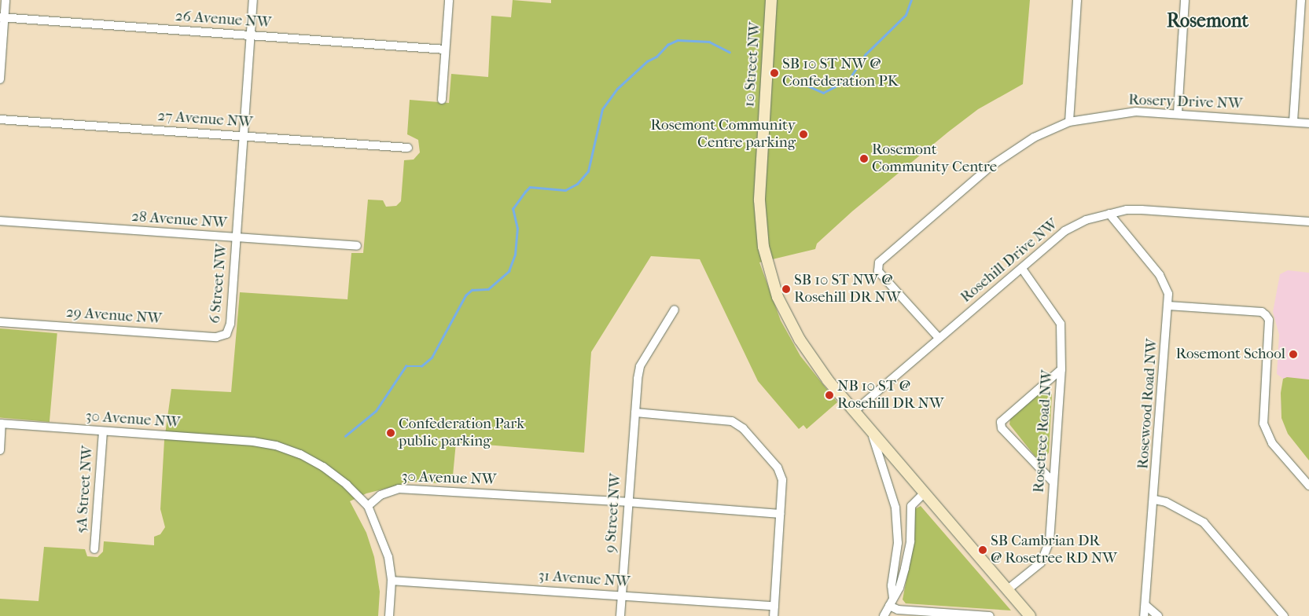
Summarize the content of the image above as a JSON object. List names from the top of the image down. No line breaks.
{"streets":{"street":["26 Avenue NW","10 Street NW","Rosery Drive NW","27 Avenue NW","28 Avenue NW","Rosehill Drive NW","6 Street NW","29 Avenue NW","Rosewood Road NW","30 Avenue NW","Rosetree Road NW","5A Street NW","9 Street NW","31 Avenue NW"]},"crossings":[["26 Avenue NW","6 Street NW"],["10 Street NW","Rosehill Drive NW"],["Rosery Drive NW","Rosehill Drive NW"],["27 Avenue NW","6 Street NW"],["28 Avenue NW","6 Street NW"],["Rosehill Drive NW","Rosewood Road NW"],["Rosehill Drive NW","Rosetree Road NW"],["6 Street NW","29 Avenue NW"],["30 Avenue NW","5A Street NW"],["30 Avenue NW","9 Street NW"],["9 Street NW","31 Avenue NW"]],"districts":["Rosemont"],"places":["SB 10 ST NW @ Confederation PK","Rosemont Community Centre parking","Rosemont Community Centre","SB 10 ST NW @ Rosehill DR NW","Rosemont School","NB 10 ST @ Rosehill DR NW","Confederation Park public parking","SB Cambrian DR @ Rosetree RD NW"]}
